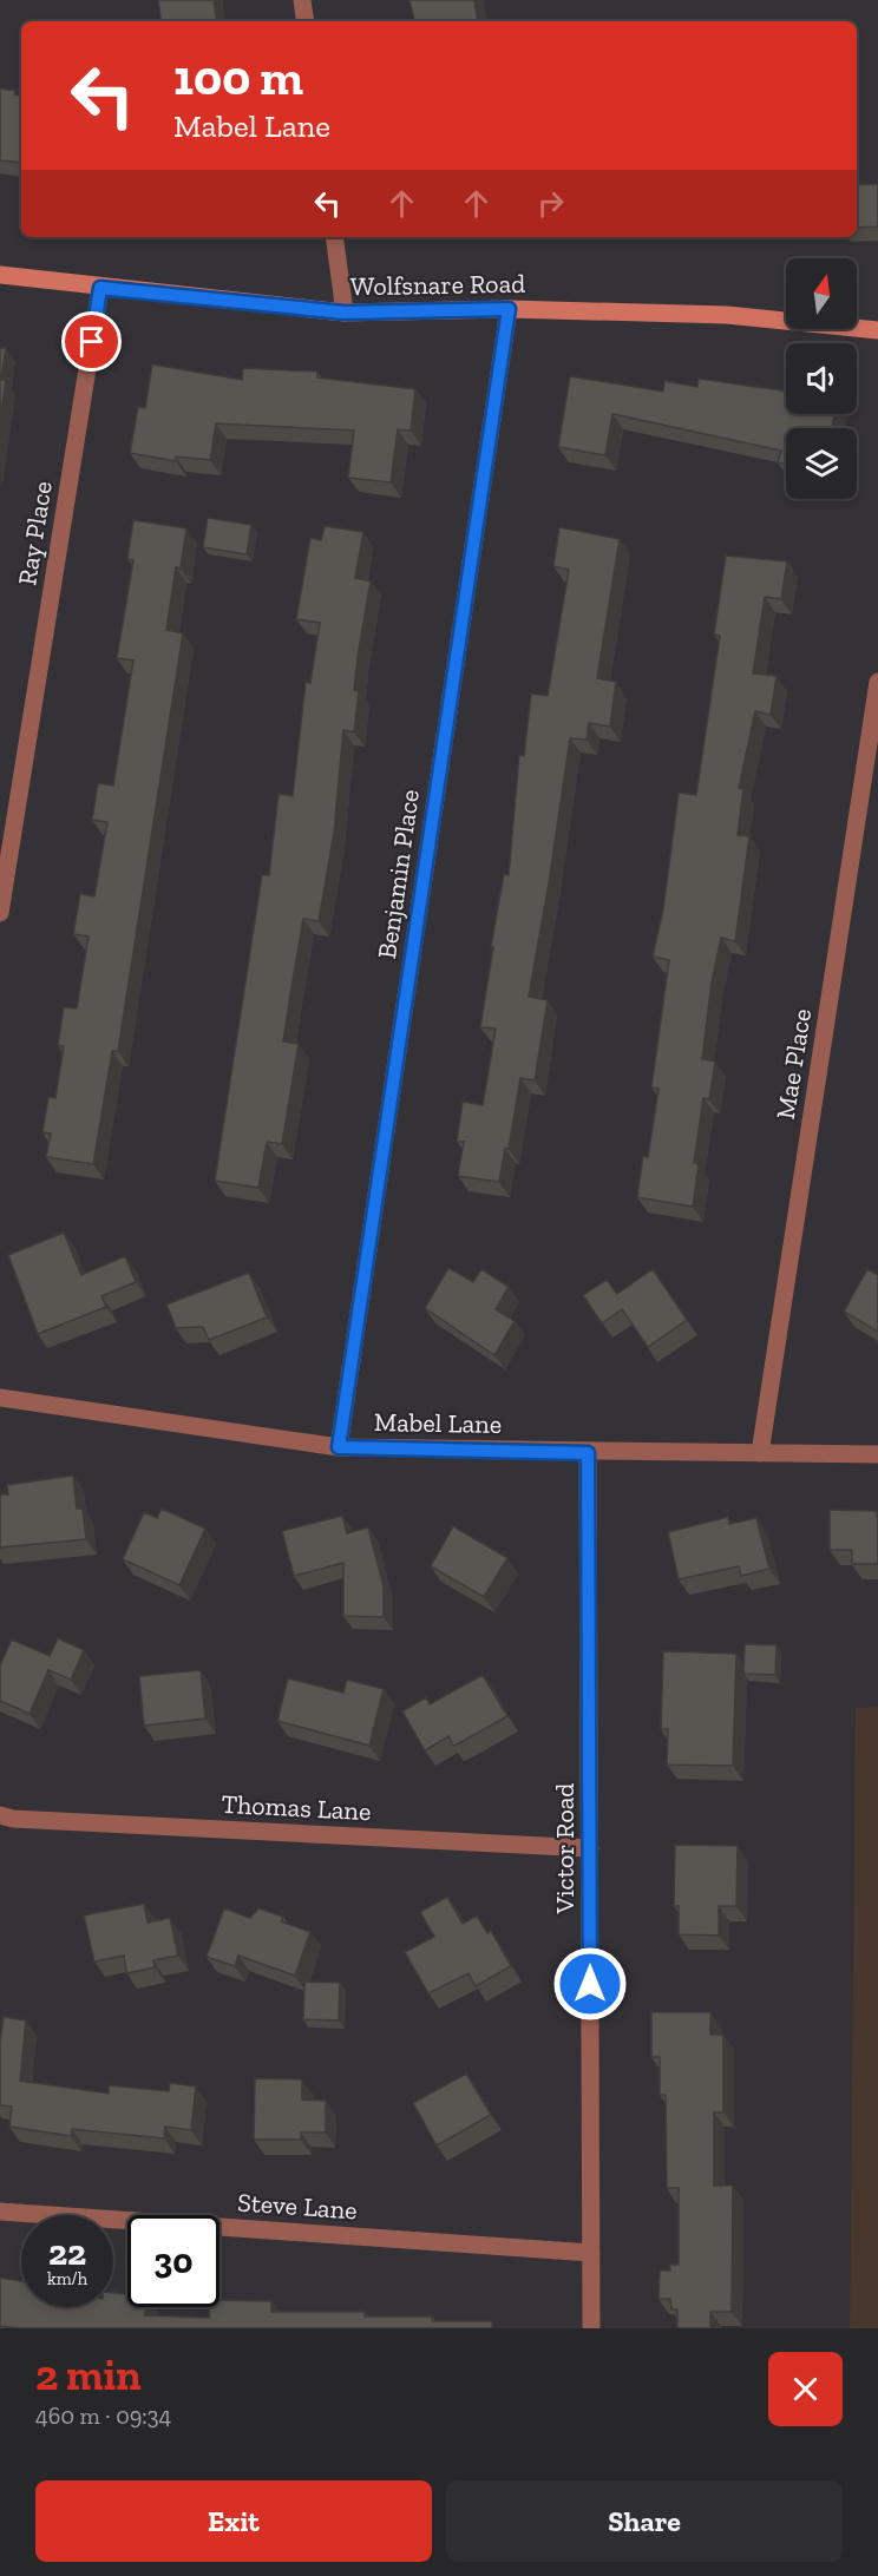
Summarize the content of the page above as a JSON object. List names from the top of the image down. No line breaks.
{"streets":{"street":["Wolfsnare Road","Ray Place","Benjamin Place","Mae Place","Mabel Lane","Thomas Lane","Victor Road","Steve Lane"]},"crossings":[["Wolfsnare Road","Ray Place"],["Wolfsnare Road","Benjamin Place"],["Benjamin Place","Mabel Lane"],["Mae Place","Mabel Lane"],["Mabel Lane","Victor Road"],["Thomas Lane","Victor Road"],["Victor Road","Steve Lane"]],"north":"top","page":{"turn":["100 m","Mabel Lane"],"speed":"22 km/h","limit":"30","heading":["2 min","460 m · 09:34"],"buttons":["Exit","Share"]}}
